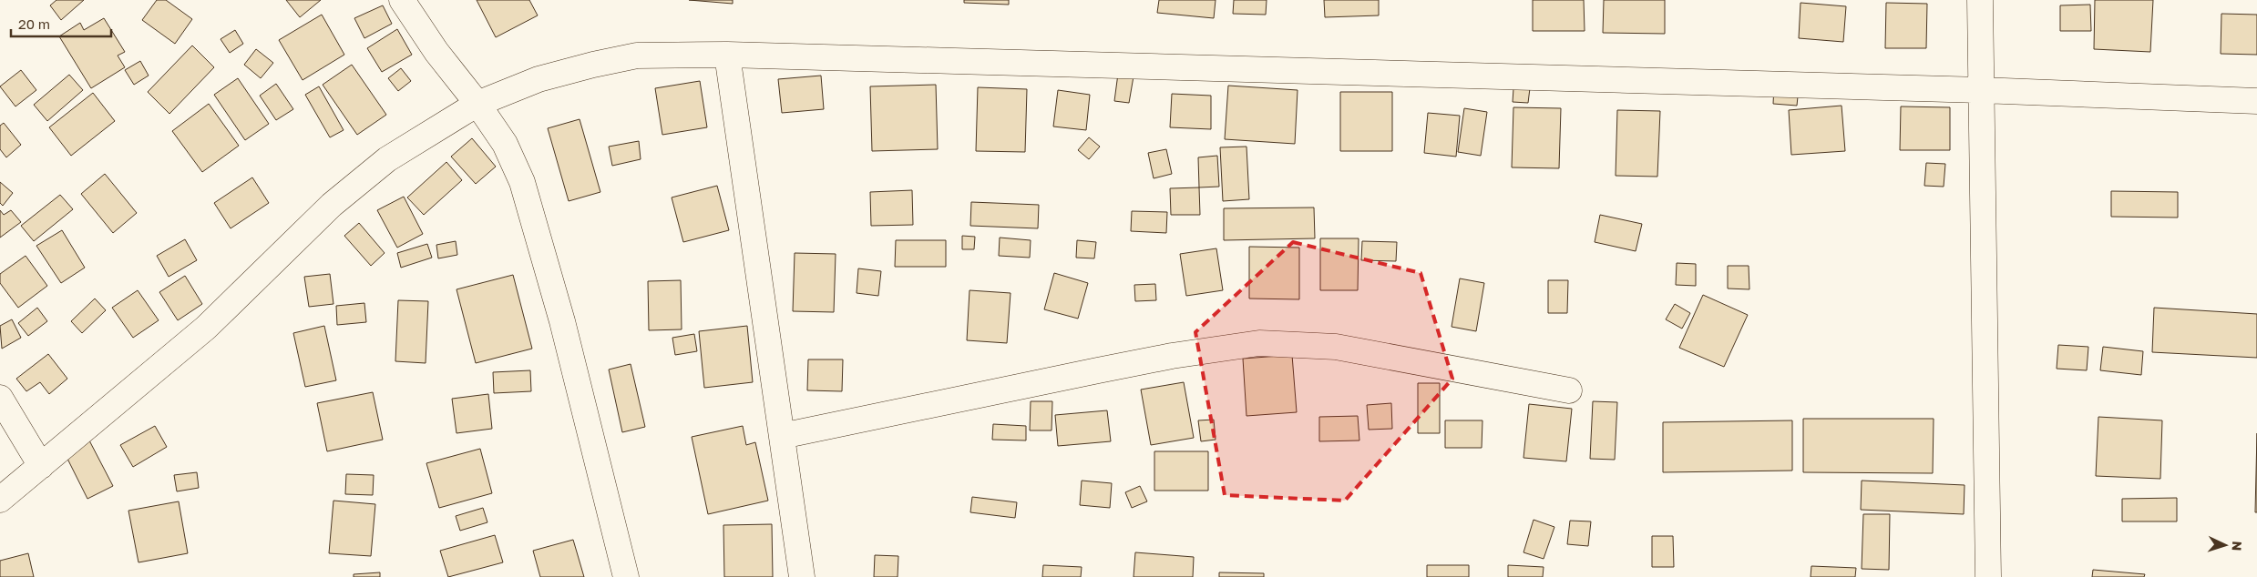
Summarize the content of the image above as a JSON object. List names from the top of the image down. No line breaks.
{"scale_bar":"20 m","north":"right"}
